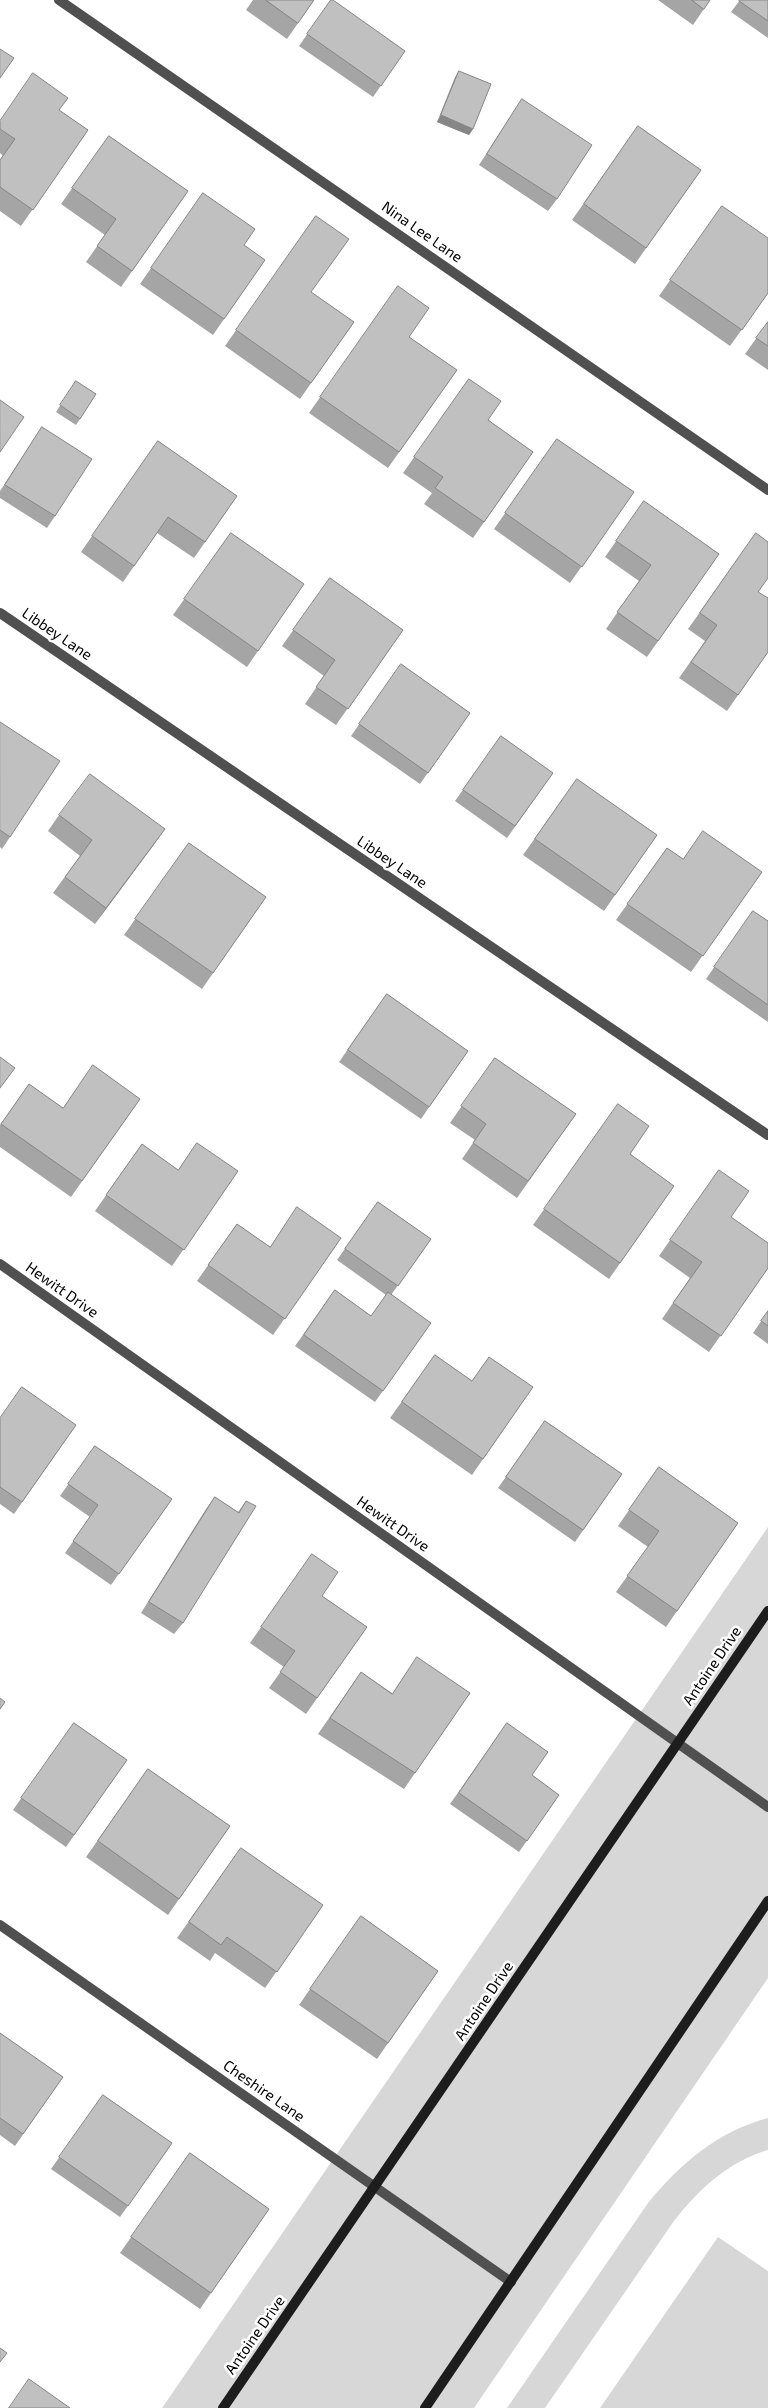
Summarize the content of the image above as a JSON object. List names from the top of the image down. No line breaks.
{"streets":{"main road":["Antoine Drive"],"street":["Nina Lee Lane","Libbey Lane","Hewitt Drive","Cheshire Lane"]},"crossings":[["Hewitt Drive","Antoine Drive"],["Antoine Drive","Cheshire Lane"]]}
